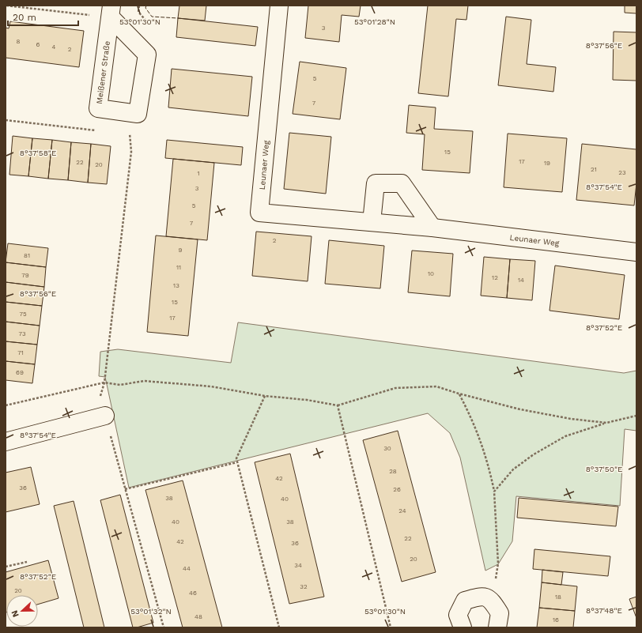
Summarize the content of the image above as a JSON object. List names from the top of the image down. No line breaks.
{"streets":{"street":["Meißener Straße","Leunaer Weg"]},"house_numbers":["3","8","6","4","2","5","7","15","17","22","19","20","21","23","1","3","5","7","2","9","81","11","10","79","12","14","13","15","75","17","73","71","69","30","28","42","36","26","38","40","24","40","38","22","42","36","20","34","44","32","20","46","18","48","16"],"scale_bar":"20 m","north":"left","coordinates":["53°01'30\"N","53°01'28\"N","8°37'56\"E","8°37'58\"E","8°37'54\"E","8°37'52\"E","8°37'50\"E","8°37'48\"E","53°01'32\"N"]}
